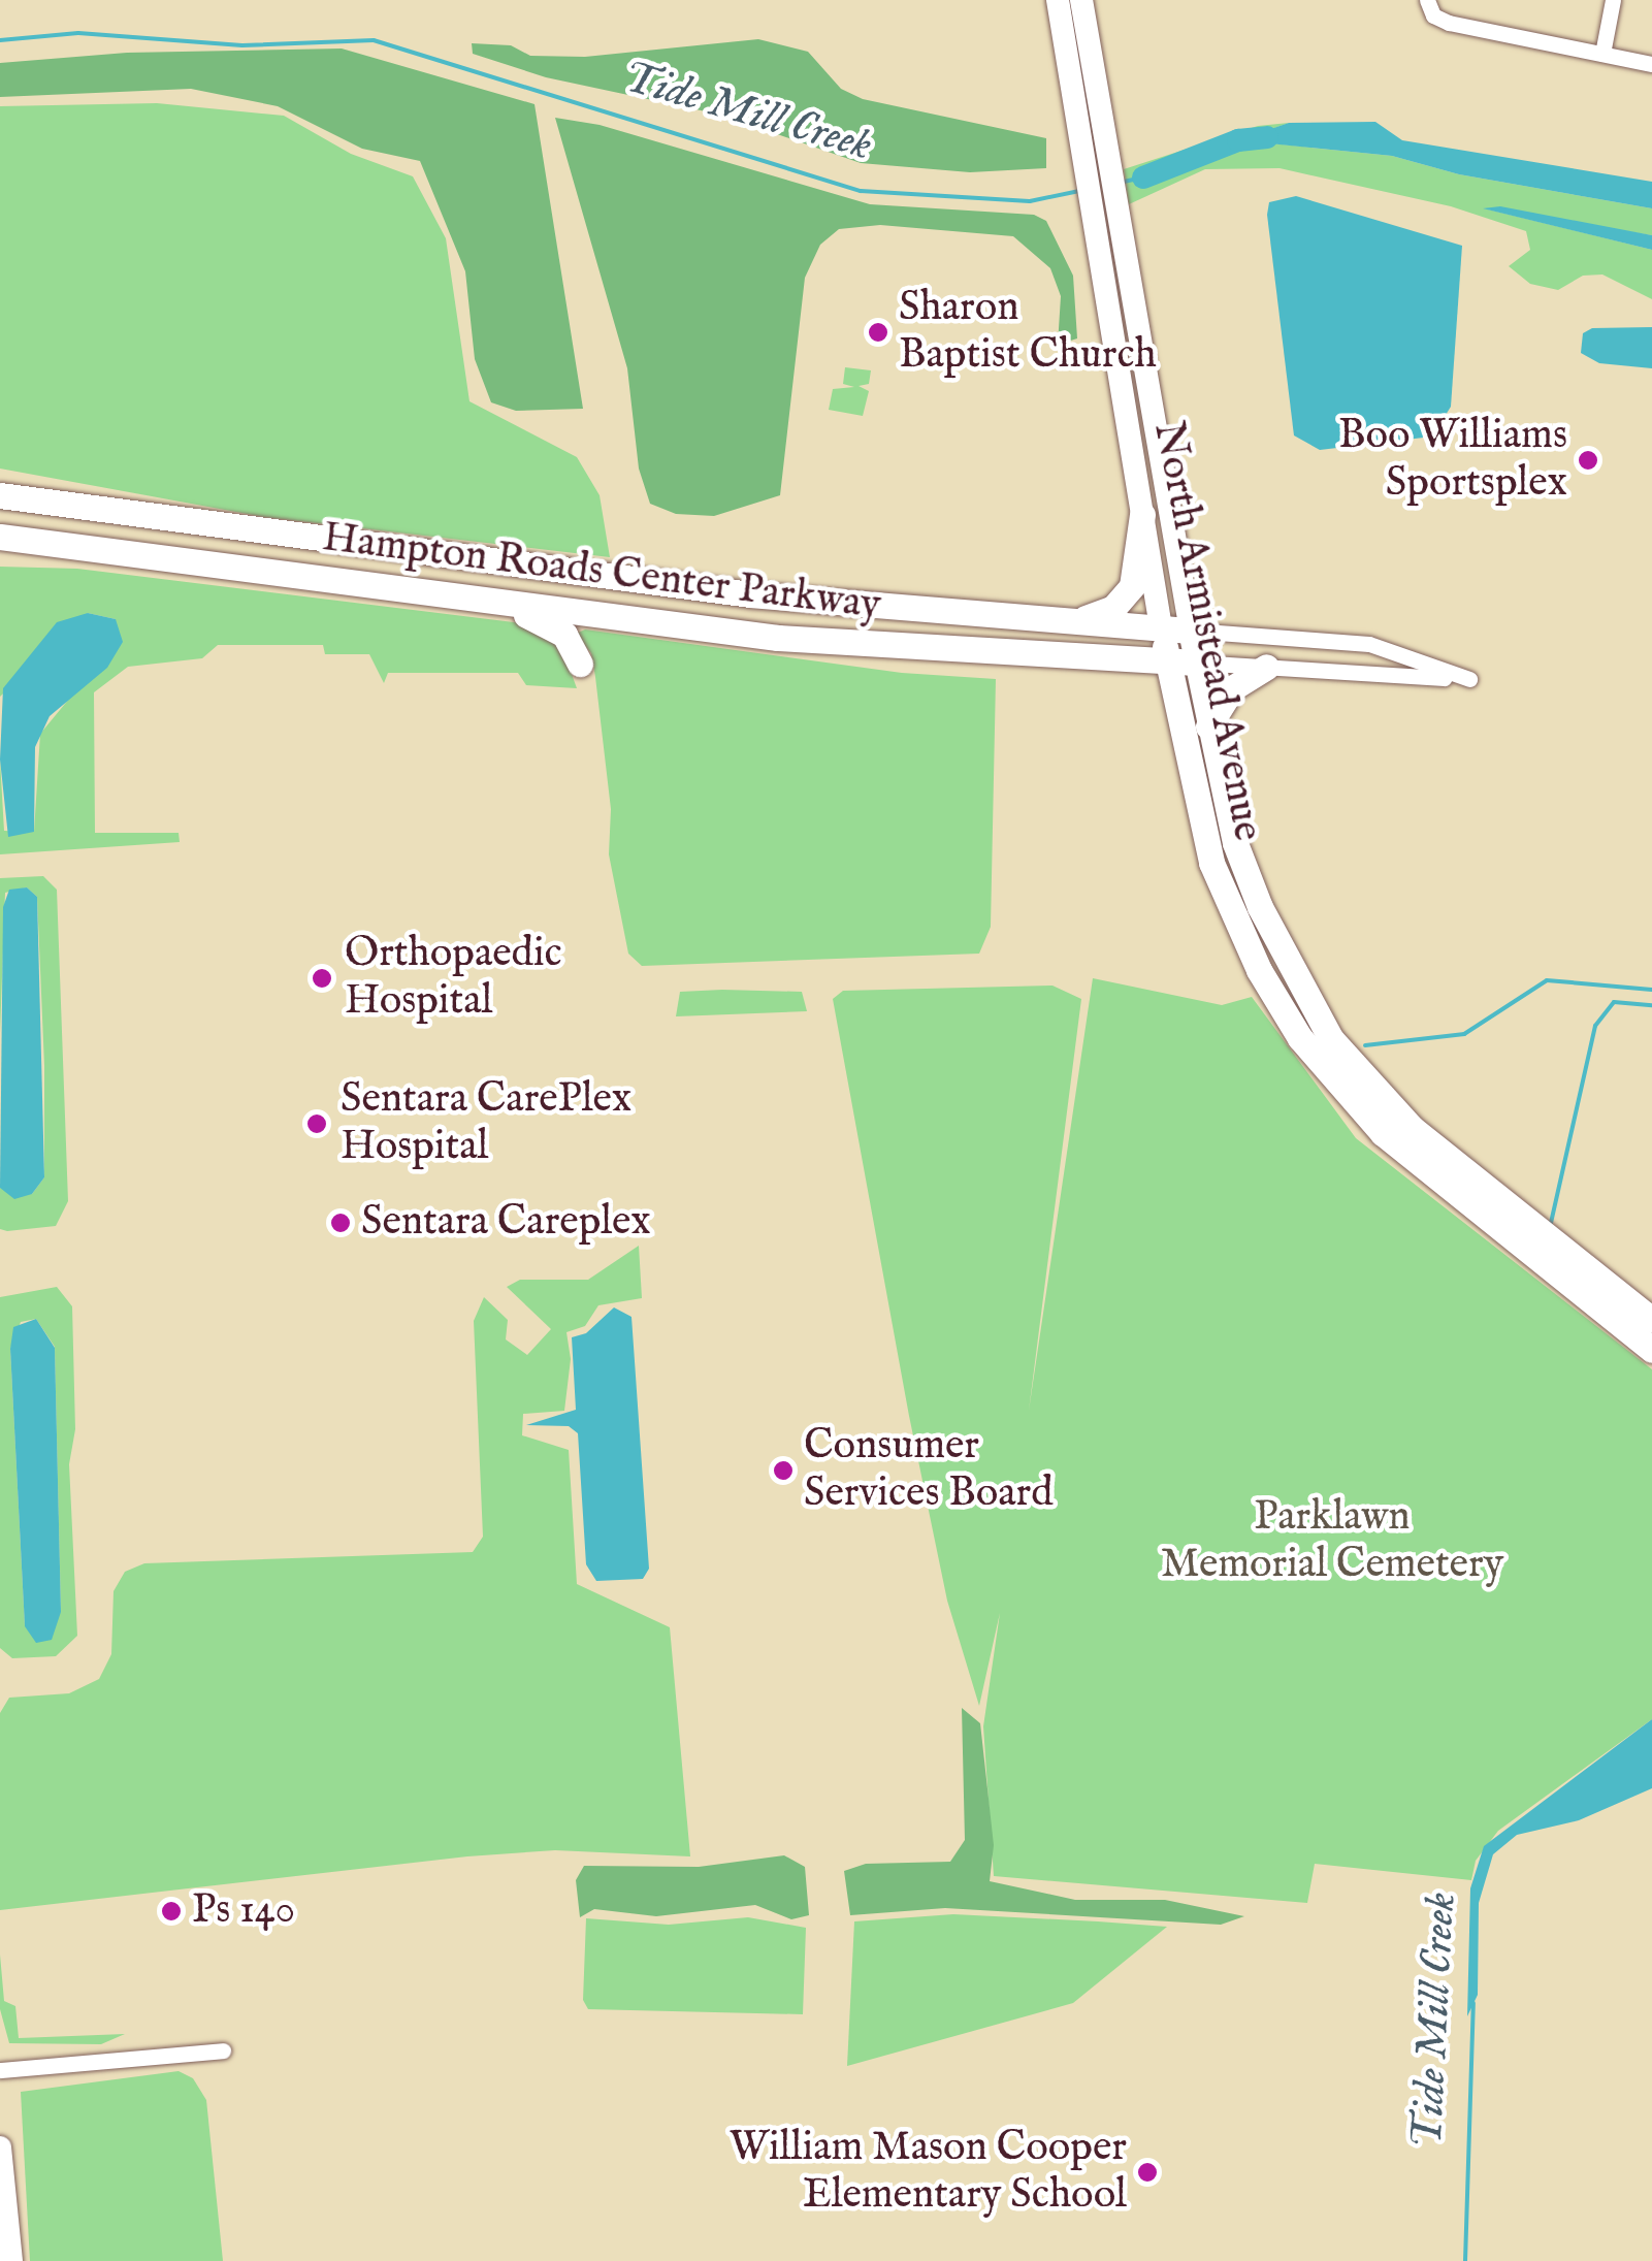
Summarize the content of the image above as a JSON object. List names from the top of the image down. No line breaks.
{"streets":{"main road":["Hampton Roads Center Parkway","North Armistead Avenue"]},"crossings":[["Hampton Roads Center Parkway","North Armistead Avenue"]],"water":["Tide Mill Creek"],"parks":["Parklawn Memorial Cemetery"],"places":["Sharon Baptist Church","Boo Williams Sportsplex","Orthopaedic Hospital","Sentara CarePlex Hospital","Sentara Careplex","Consumer Services Board","Ps 140","William Mason Cooper Elementary School"]}
